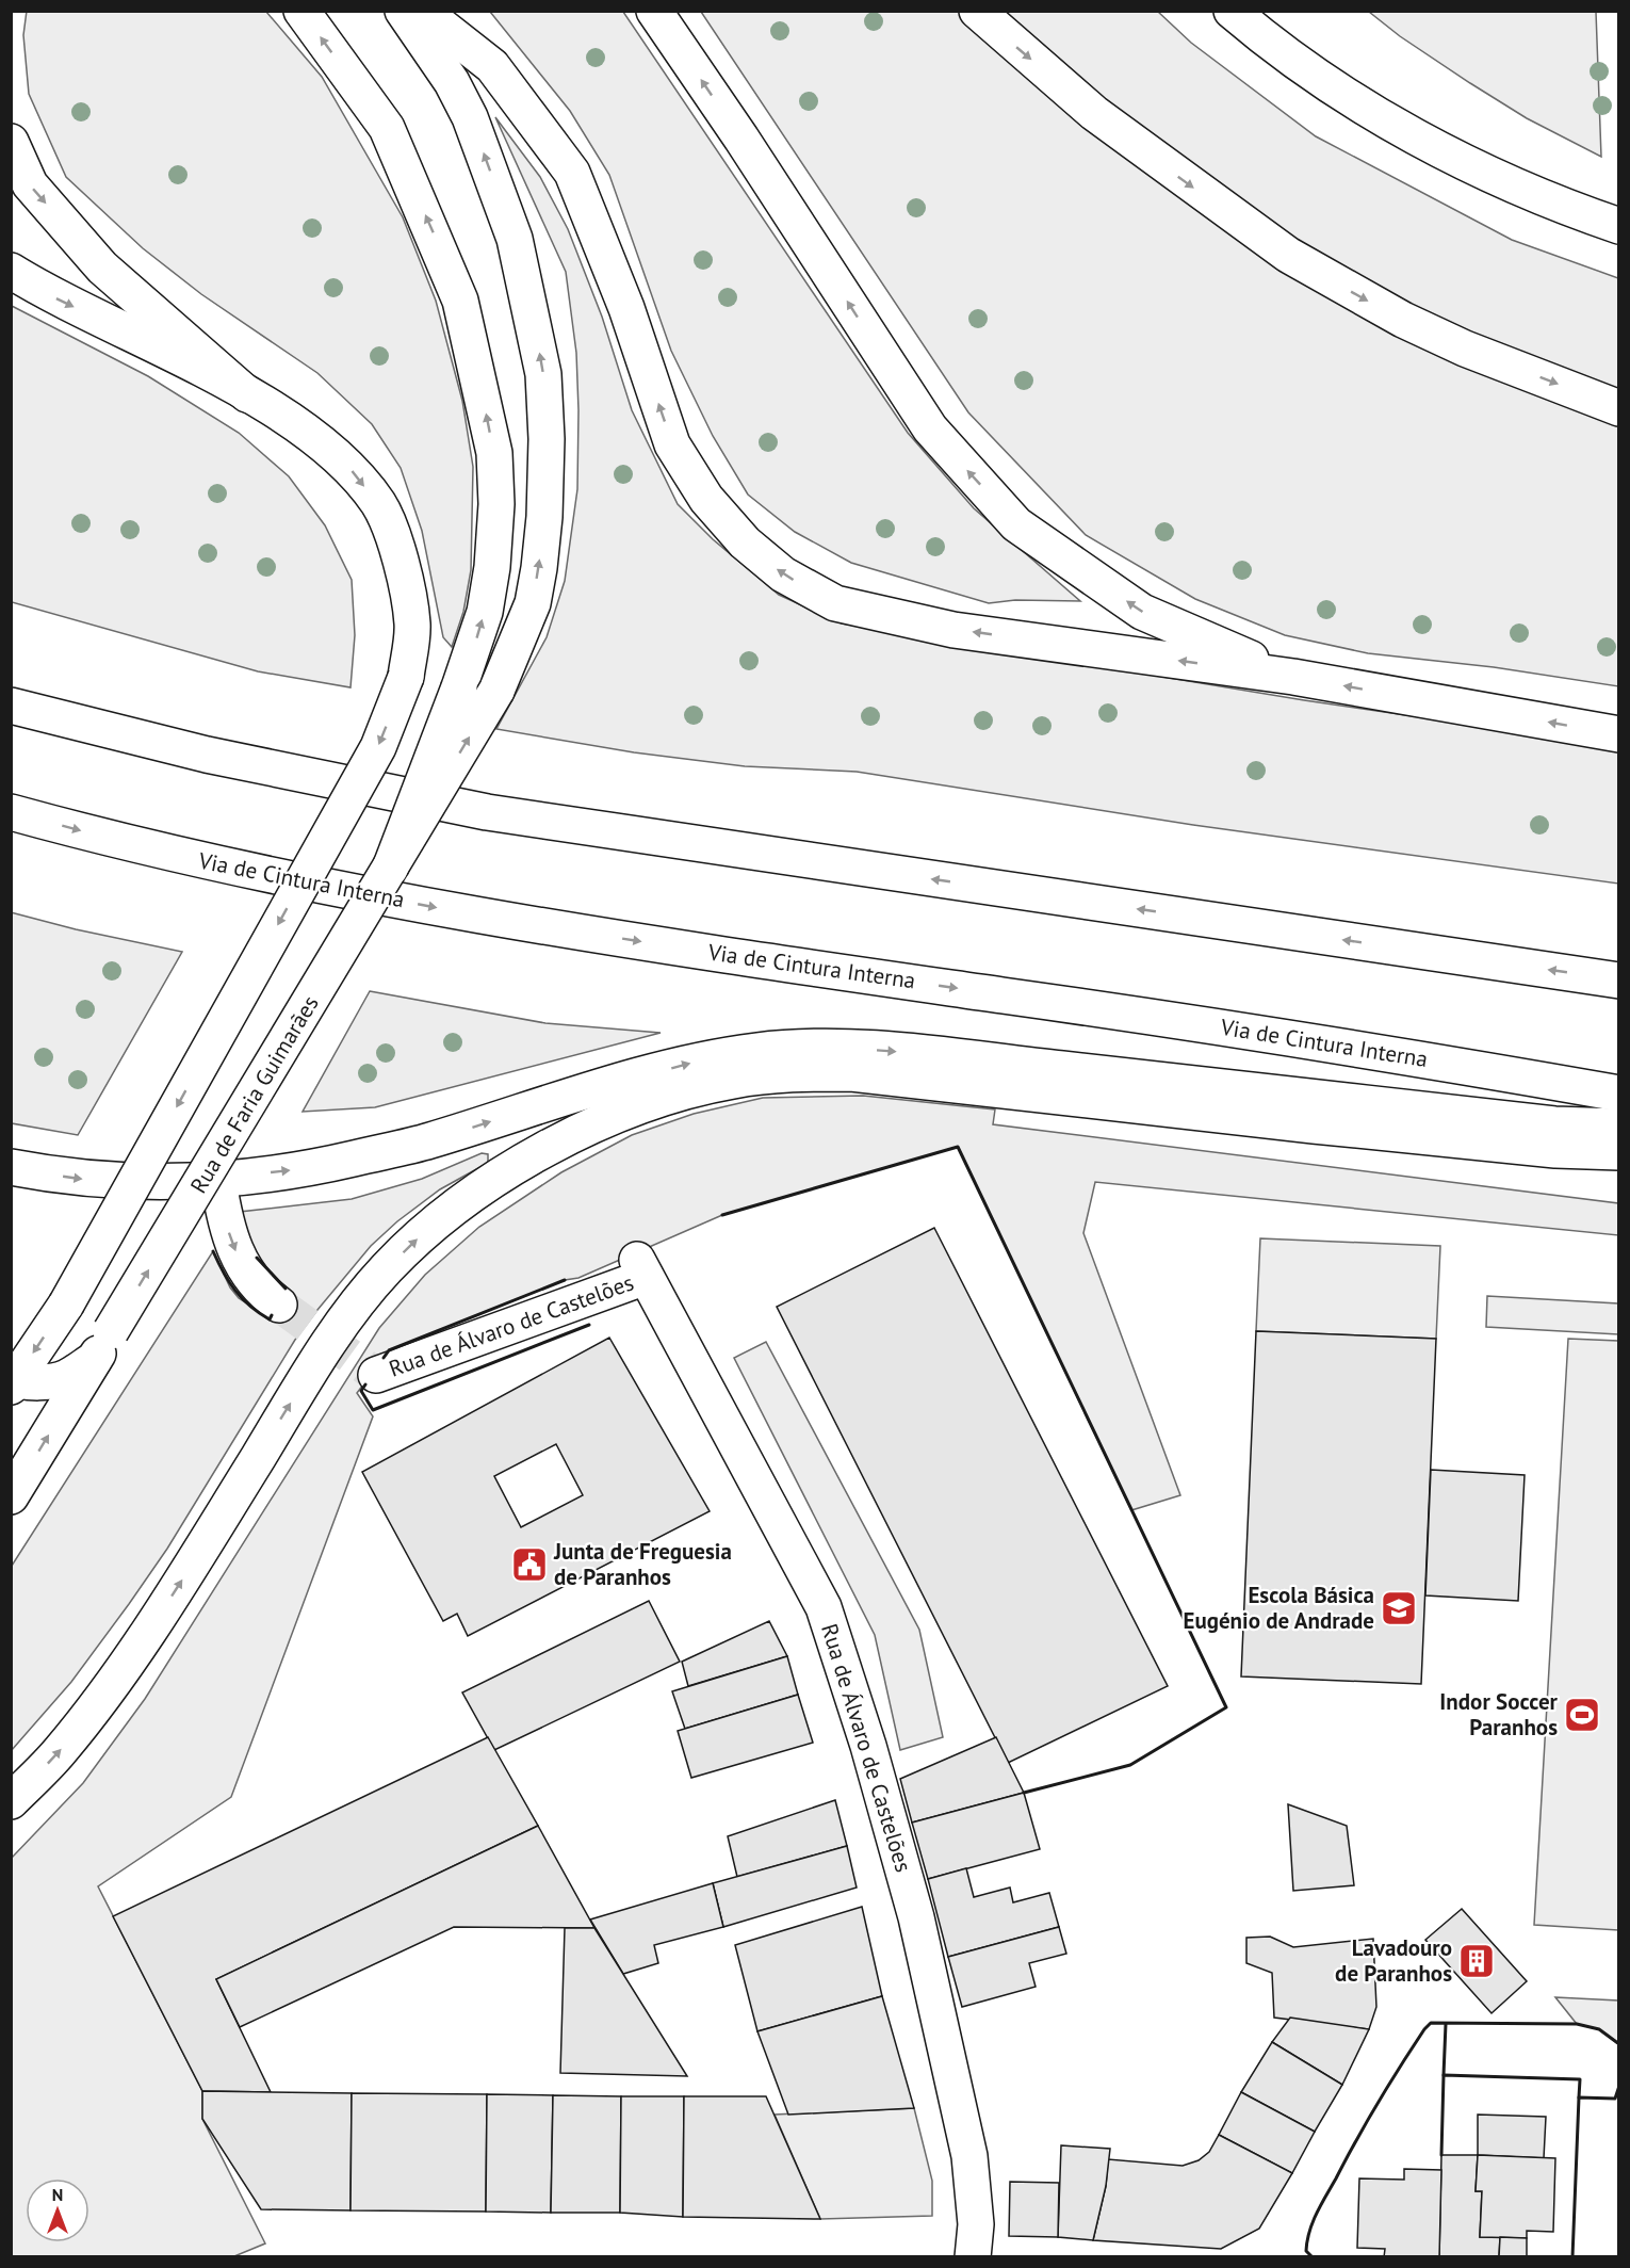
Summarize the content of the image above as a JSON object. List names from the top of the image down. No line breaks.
{"streets":{"main road":["Via de Cintura Interna","Rua de Faria Guimarães","Rua de Álvaro de Castelões"]},"one_way":["Rua de Faria Guimarães"],"places":{"public building":["Junta de Freguesia de Paranhos"],"school or university":["Escola Básica Eugénio de Andrade"],"sports":["Indor Soccer Paranhos"],"building":["Lavadouro de Paranhos"]},"north":"top"}
